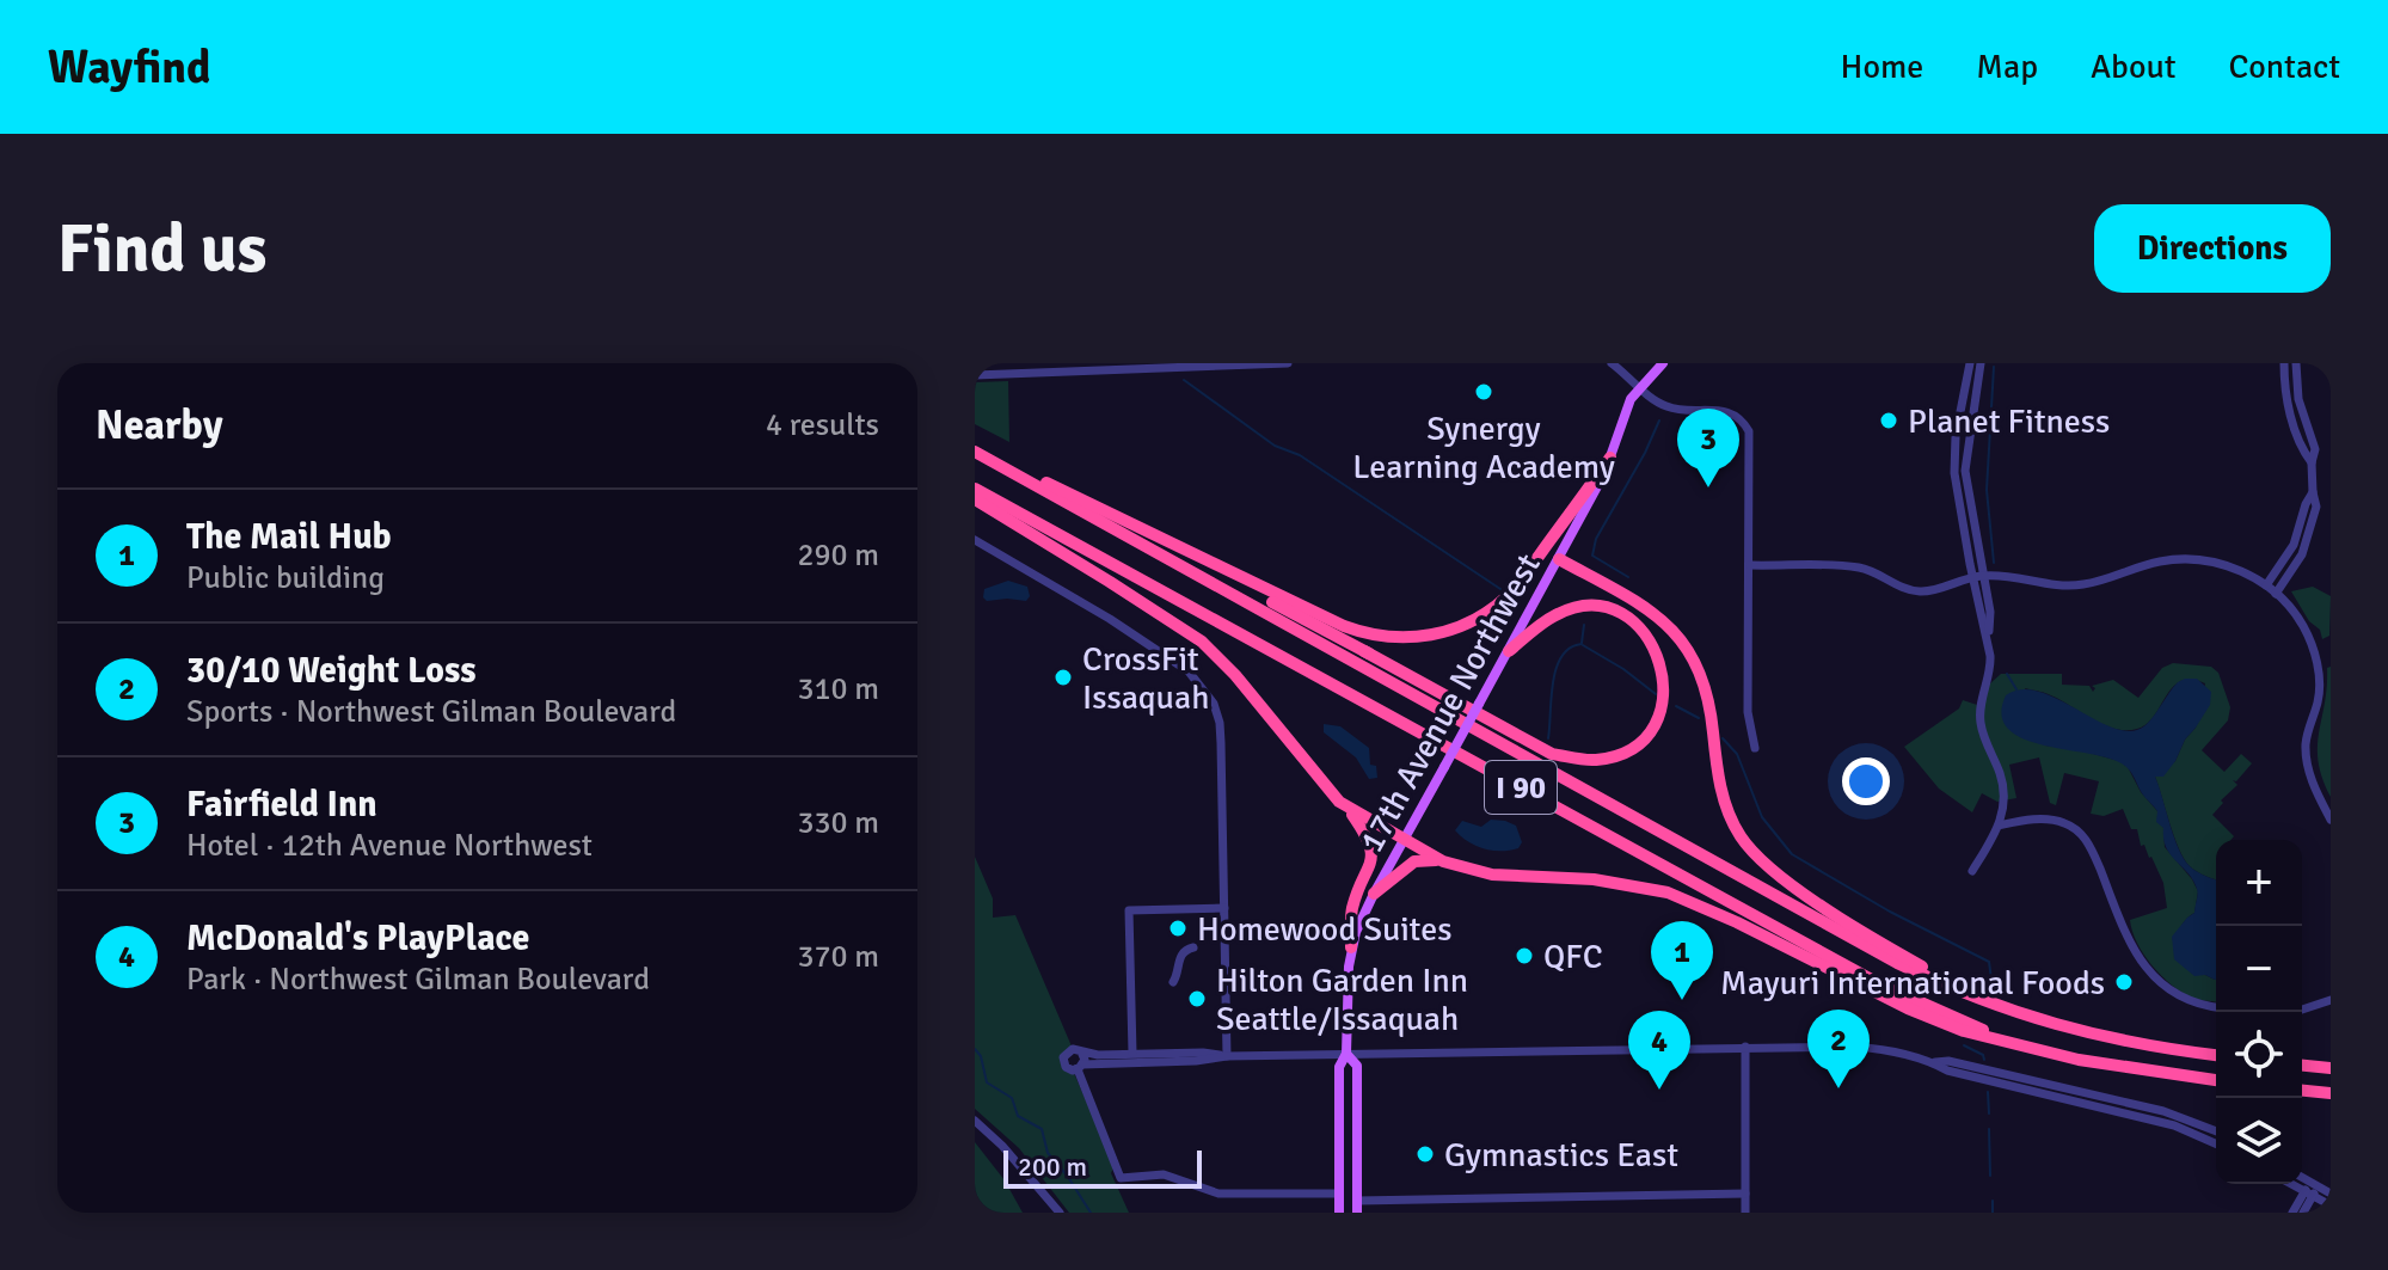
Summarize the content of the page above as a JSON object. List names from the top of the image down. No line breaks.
{"streets":{"highway":["I 90"],"main road":["17th Avenue Northwest"]},"places":["Synergy Learning Academy","Planet Fitness","CrossFit Issaquah","Homewood Suites","QFC","Mayuri International Foods","Hilton Garden Inn Seattle/Issaquah","Gymnastics East"],"scale_bar":"200 m","page":{"header":"Wayfind","nav":["Home","Map","About","Contact"],"buttons":"Directions","title":"Find us","heading":["Nearby","4 results"],"pins":["3","1","2","4"],"list":[{"mark":"1","name":"The Mail Hub","note":"Public building","value":"290 m"},{"mark":"2","name":"30/10 Weight Loss","note":"Sports · Northwest Gilman Boulevard","value":"310 m"},{"mark":"3","name":"Fairfield Inn","note":"Hotel · 12th Avenue Northwest","value":"330 m"},{"mark":"4","name":"McDonald's PlayPlace","note":"Park · Northwest Gilman Boulevard","value":"370 m"}],"map_buttons":["+","−"],"scale":"200 m"}}
